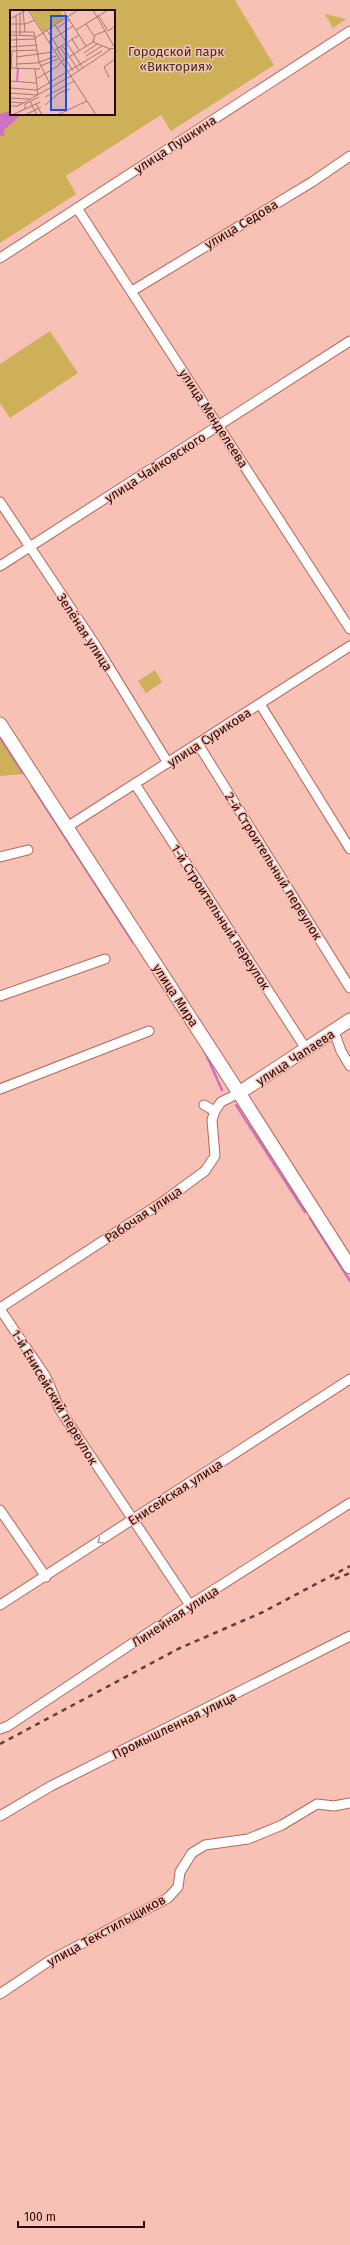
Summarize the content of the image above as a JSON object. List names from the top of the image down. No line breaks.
{"streets":{"main road":["улица Мира","улица Чапаева"],"street":["улица Пушкина","улица Седова","улица Менделеева","улица Чайковского","Зелёная улица","улица Сурикова","2-й Строительный переулок","1-й Строительный переулок","Рабочая улица","1-й Енисейский переулок","Енисейская улица","Линейная улица","Промышленная улица","улица Текстильщиков"]},"crossings":[["улица Пушкина","улица Менделеева"],["улица Седова","улица Менделеева"],["улица Менделеева","улица Чайковского"],["улица Чайковского","Зелёная улица"],["Зелёная улица","улица Сурикова"],["улица Сурикова","2-й Строительный переулок"],["улица Сурикова","1-й Строительный переулок"],["улица Сурикова","улица Мира"],["1-й Строительный переулок","улица Чапаева"],["улица Мира","улица Чапаева"],["Рабочая улица","1-й Енисейский переулок"],["1-й Енисейский переулок","Енисейская улица"],["1-й Енисейский переулок","Линейная улица"]],"parks":["Городской парк «Виктория»"],"scale_bar":"100 m"}
